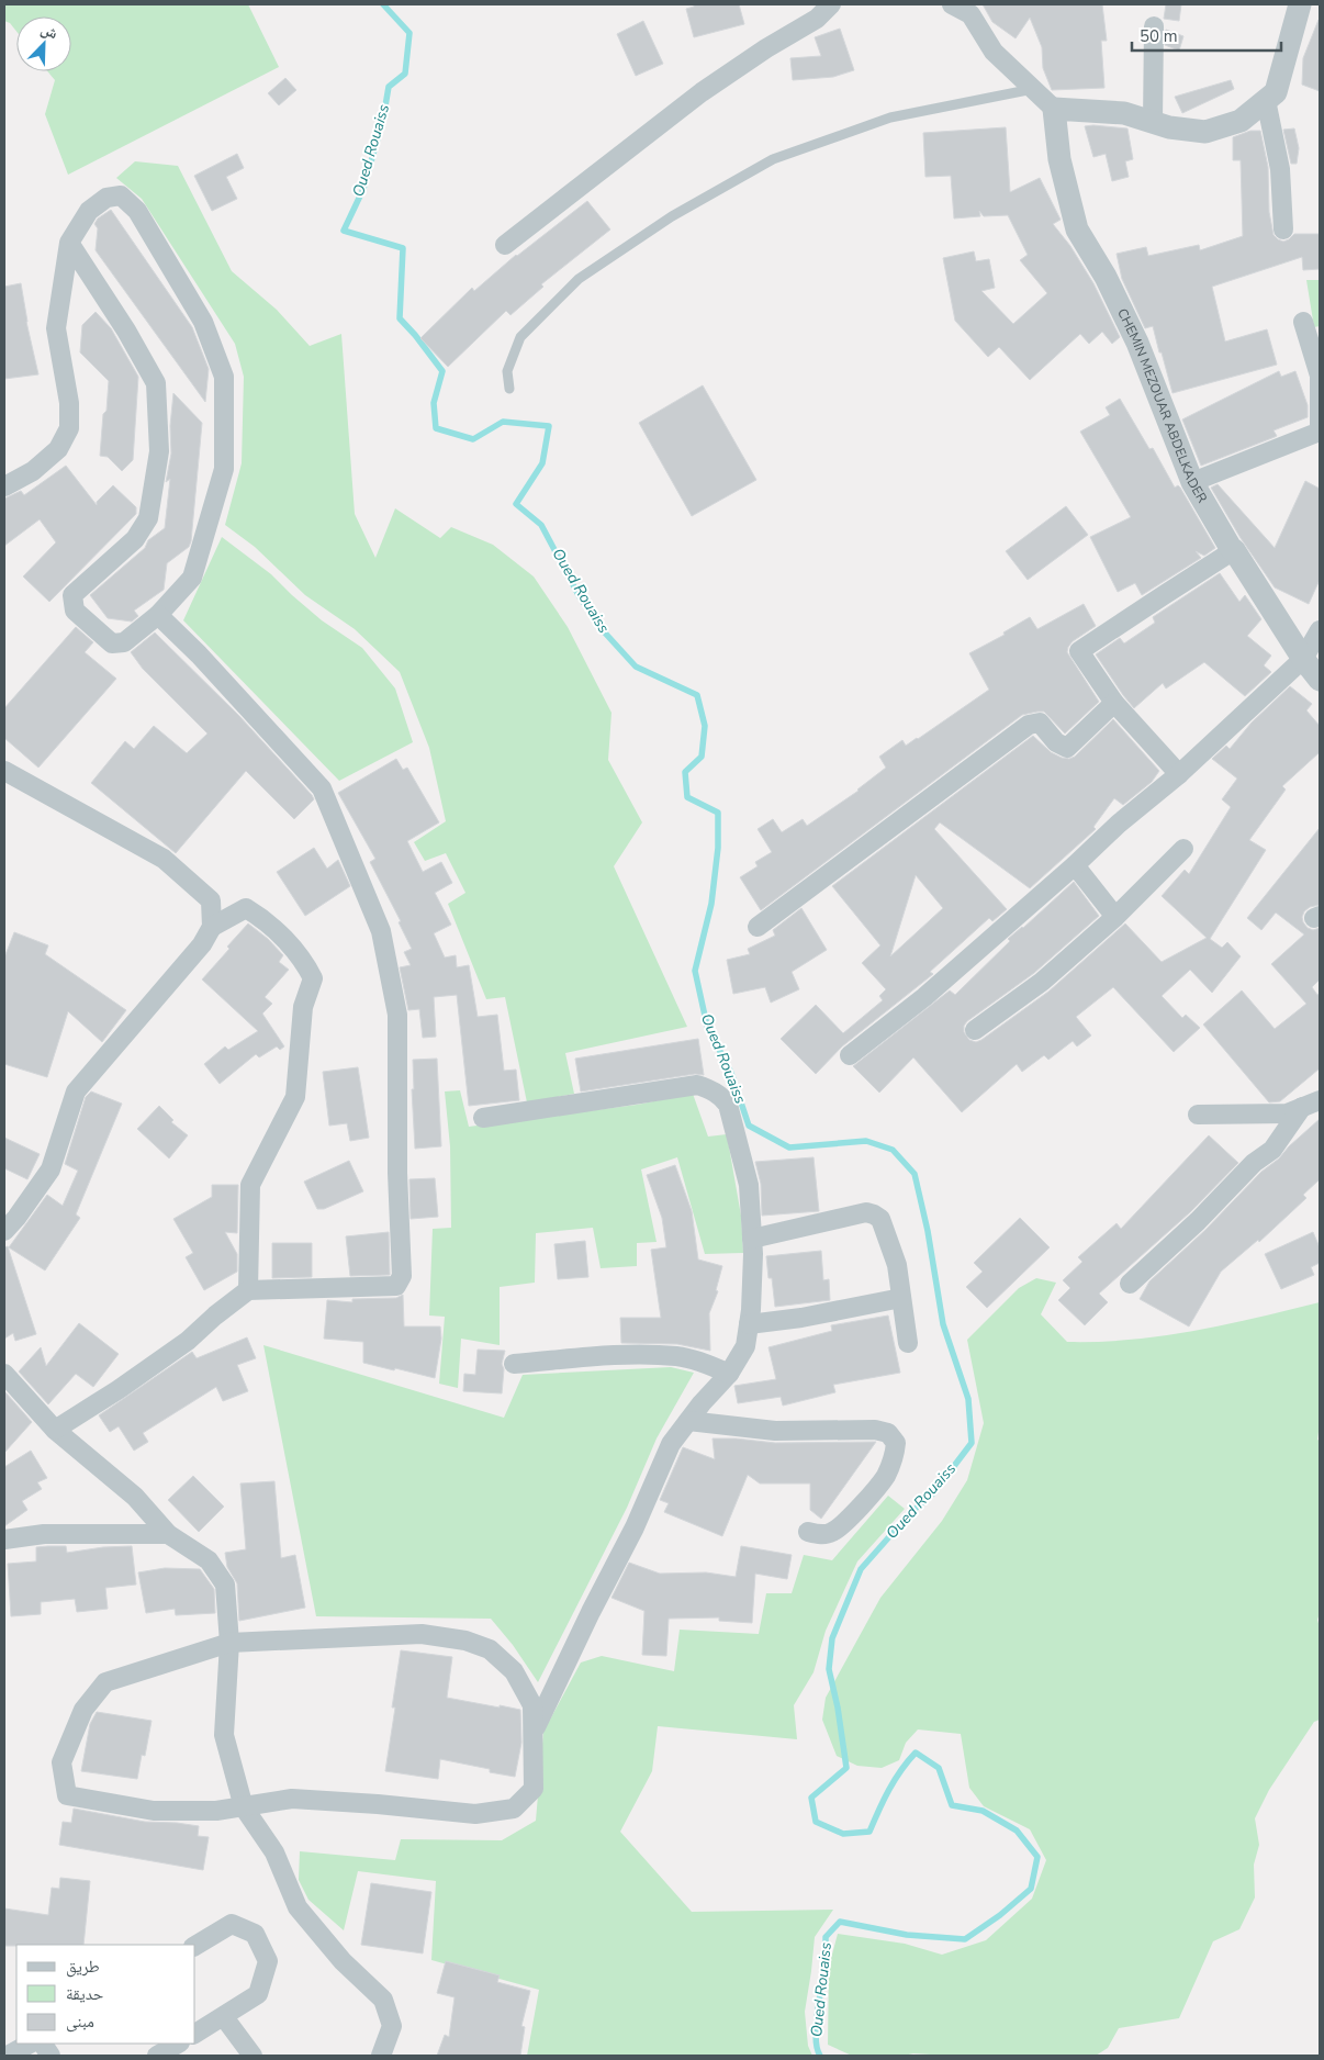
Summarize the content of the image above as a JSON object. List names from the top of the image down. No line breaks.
{"streets":{"street":["CHEMIN MEZOUAR ABDELKADER"]},"water":["Oued Rouaiss"],"legend":["طريق","حديقة","مبنى"],"scale_bar":"50 m","north":"top right"}
